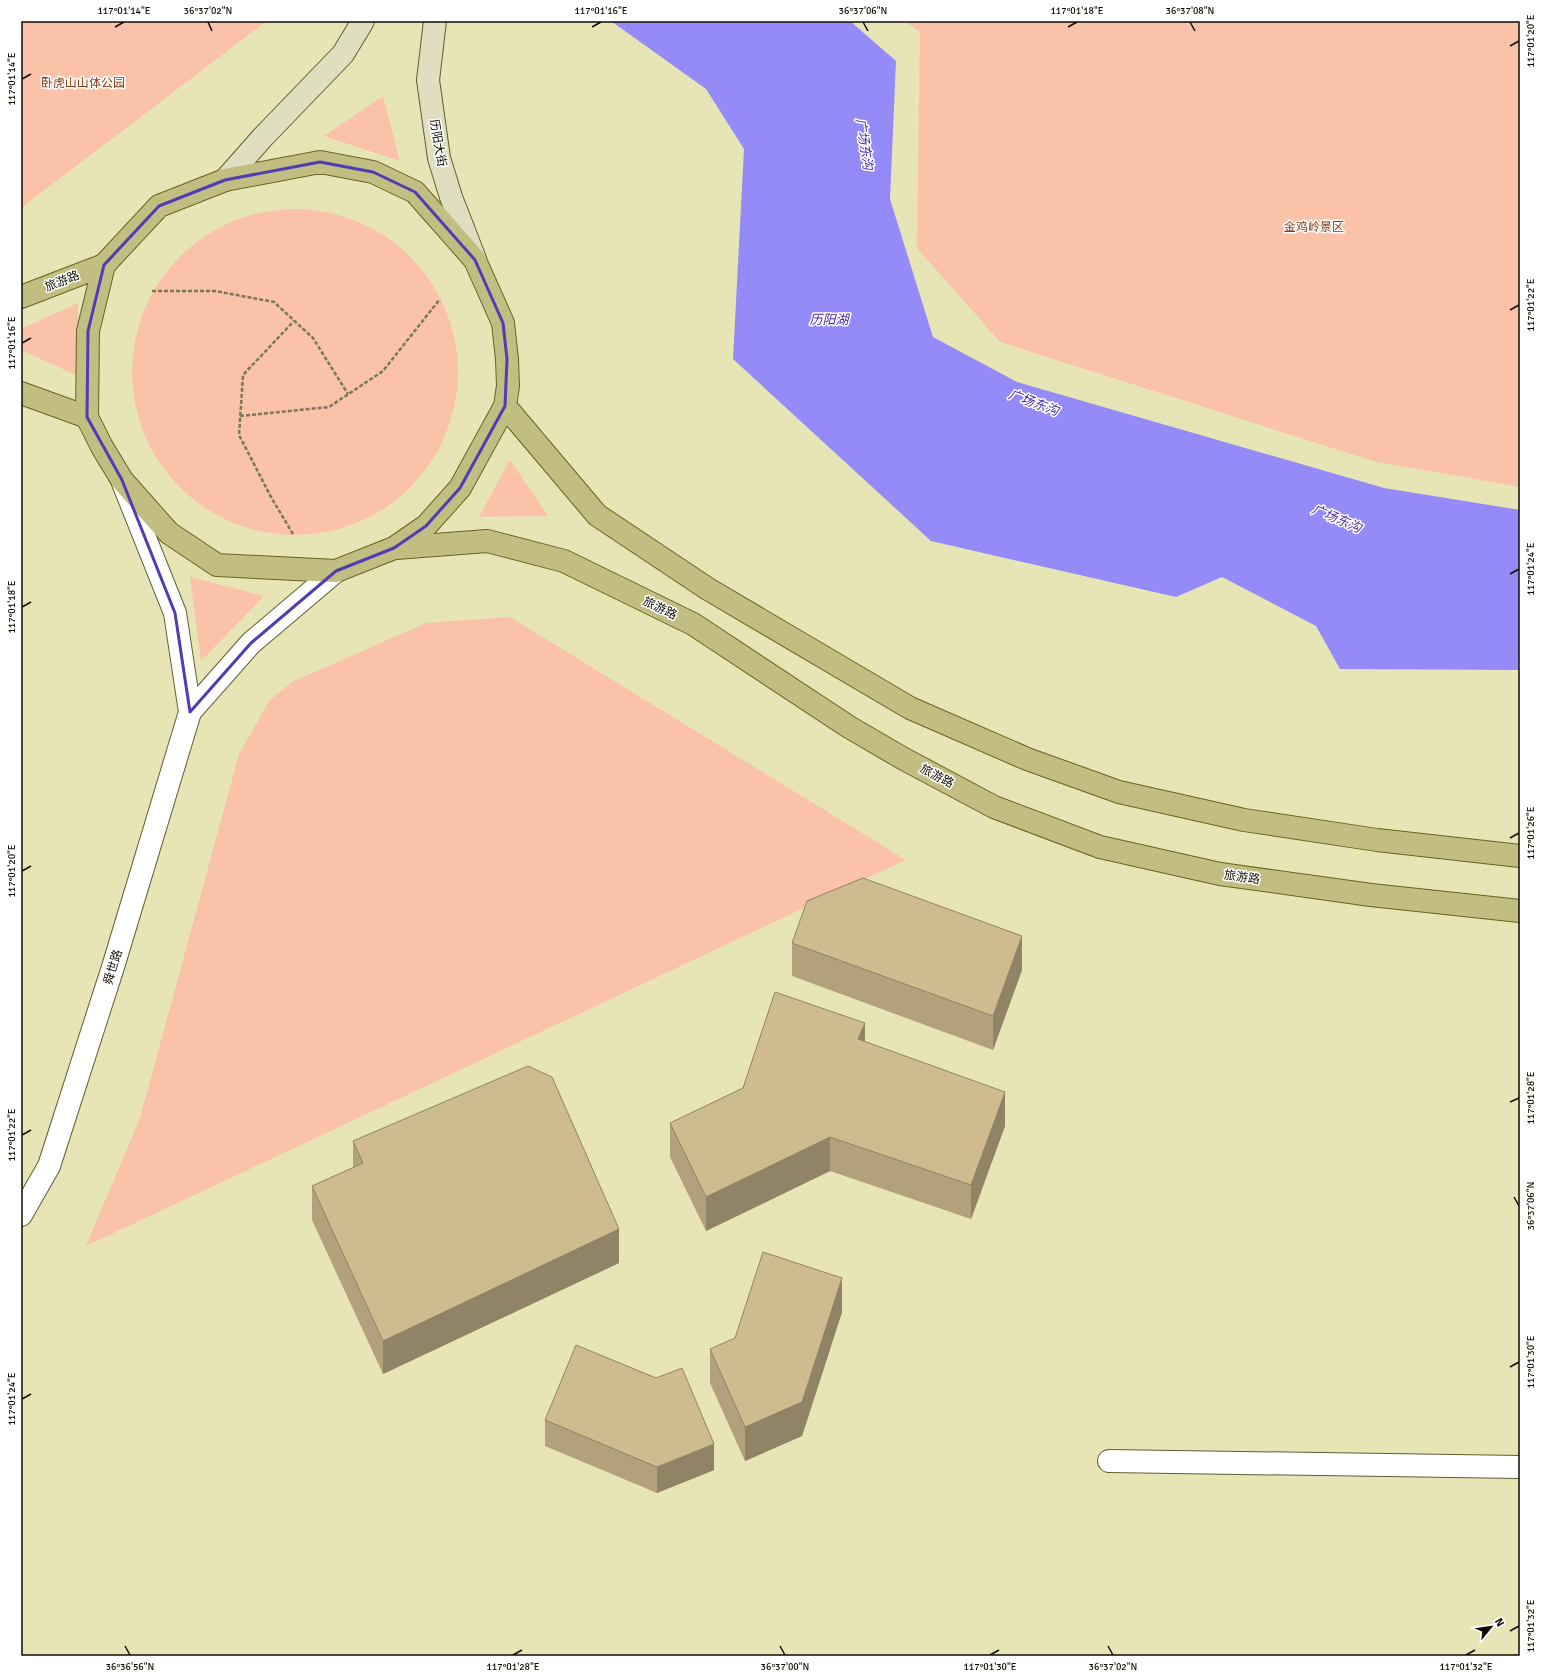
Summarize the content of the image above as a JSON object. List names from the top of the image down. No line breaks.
{"streets":{"main road":["历阳大街","旅游路"],"street":["舜世路"]},"water":["广场东沟","历阳湖"],"parks":["卧虎山山体公园","金鸡岭景区"],"north":"top right","coordinates":["117°01'14\"E","36°37'02\"N","117°01'16\"E","36°37'06\"N","117°01'18\"E","36°37'08\"N","117°01'20\"E","117°01'22\"E","117°01'24\"E","117°01'26\"E","117°01'28\"E","117°01'30\"E","117°01'32\"E","36°36'56\"N","36°37'00\"N"]}
